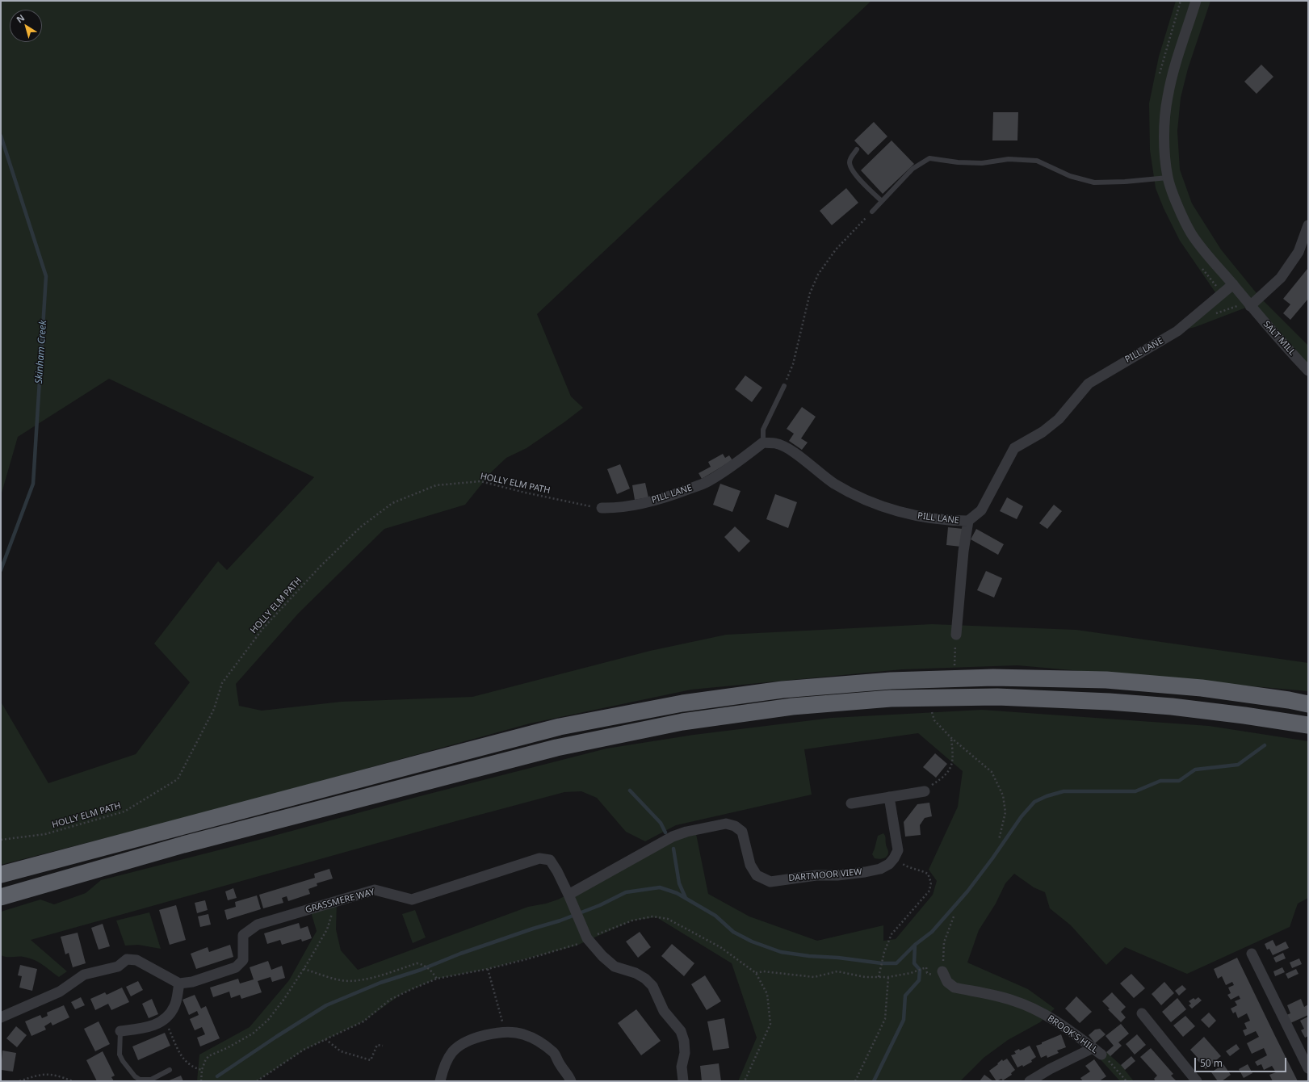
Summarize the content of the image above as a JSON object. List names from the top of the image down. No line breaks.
{"streets":{"street":["SALT MILL","PILL LANE","DARTMOOR VIEW","GRASSMERE WAY","BROOK'S HILL"],"path":["HOLLY ELM PATH"]},"crossings":[["SALT MILL","PILL LANE"],["PILL LANE","HOLLY ELM PATH"],["DARTMOOR VIEW","GRASSMERE WAY"]],"water":["Skinham Creek"],"scale_bar":"50 m","north":"top left"}
